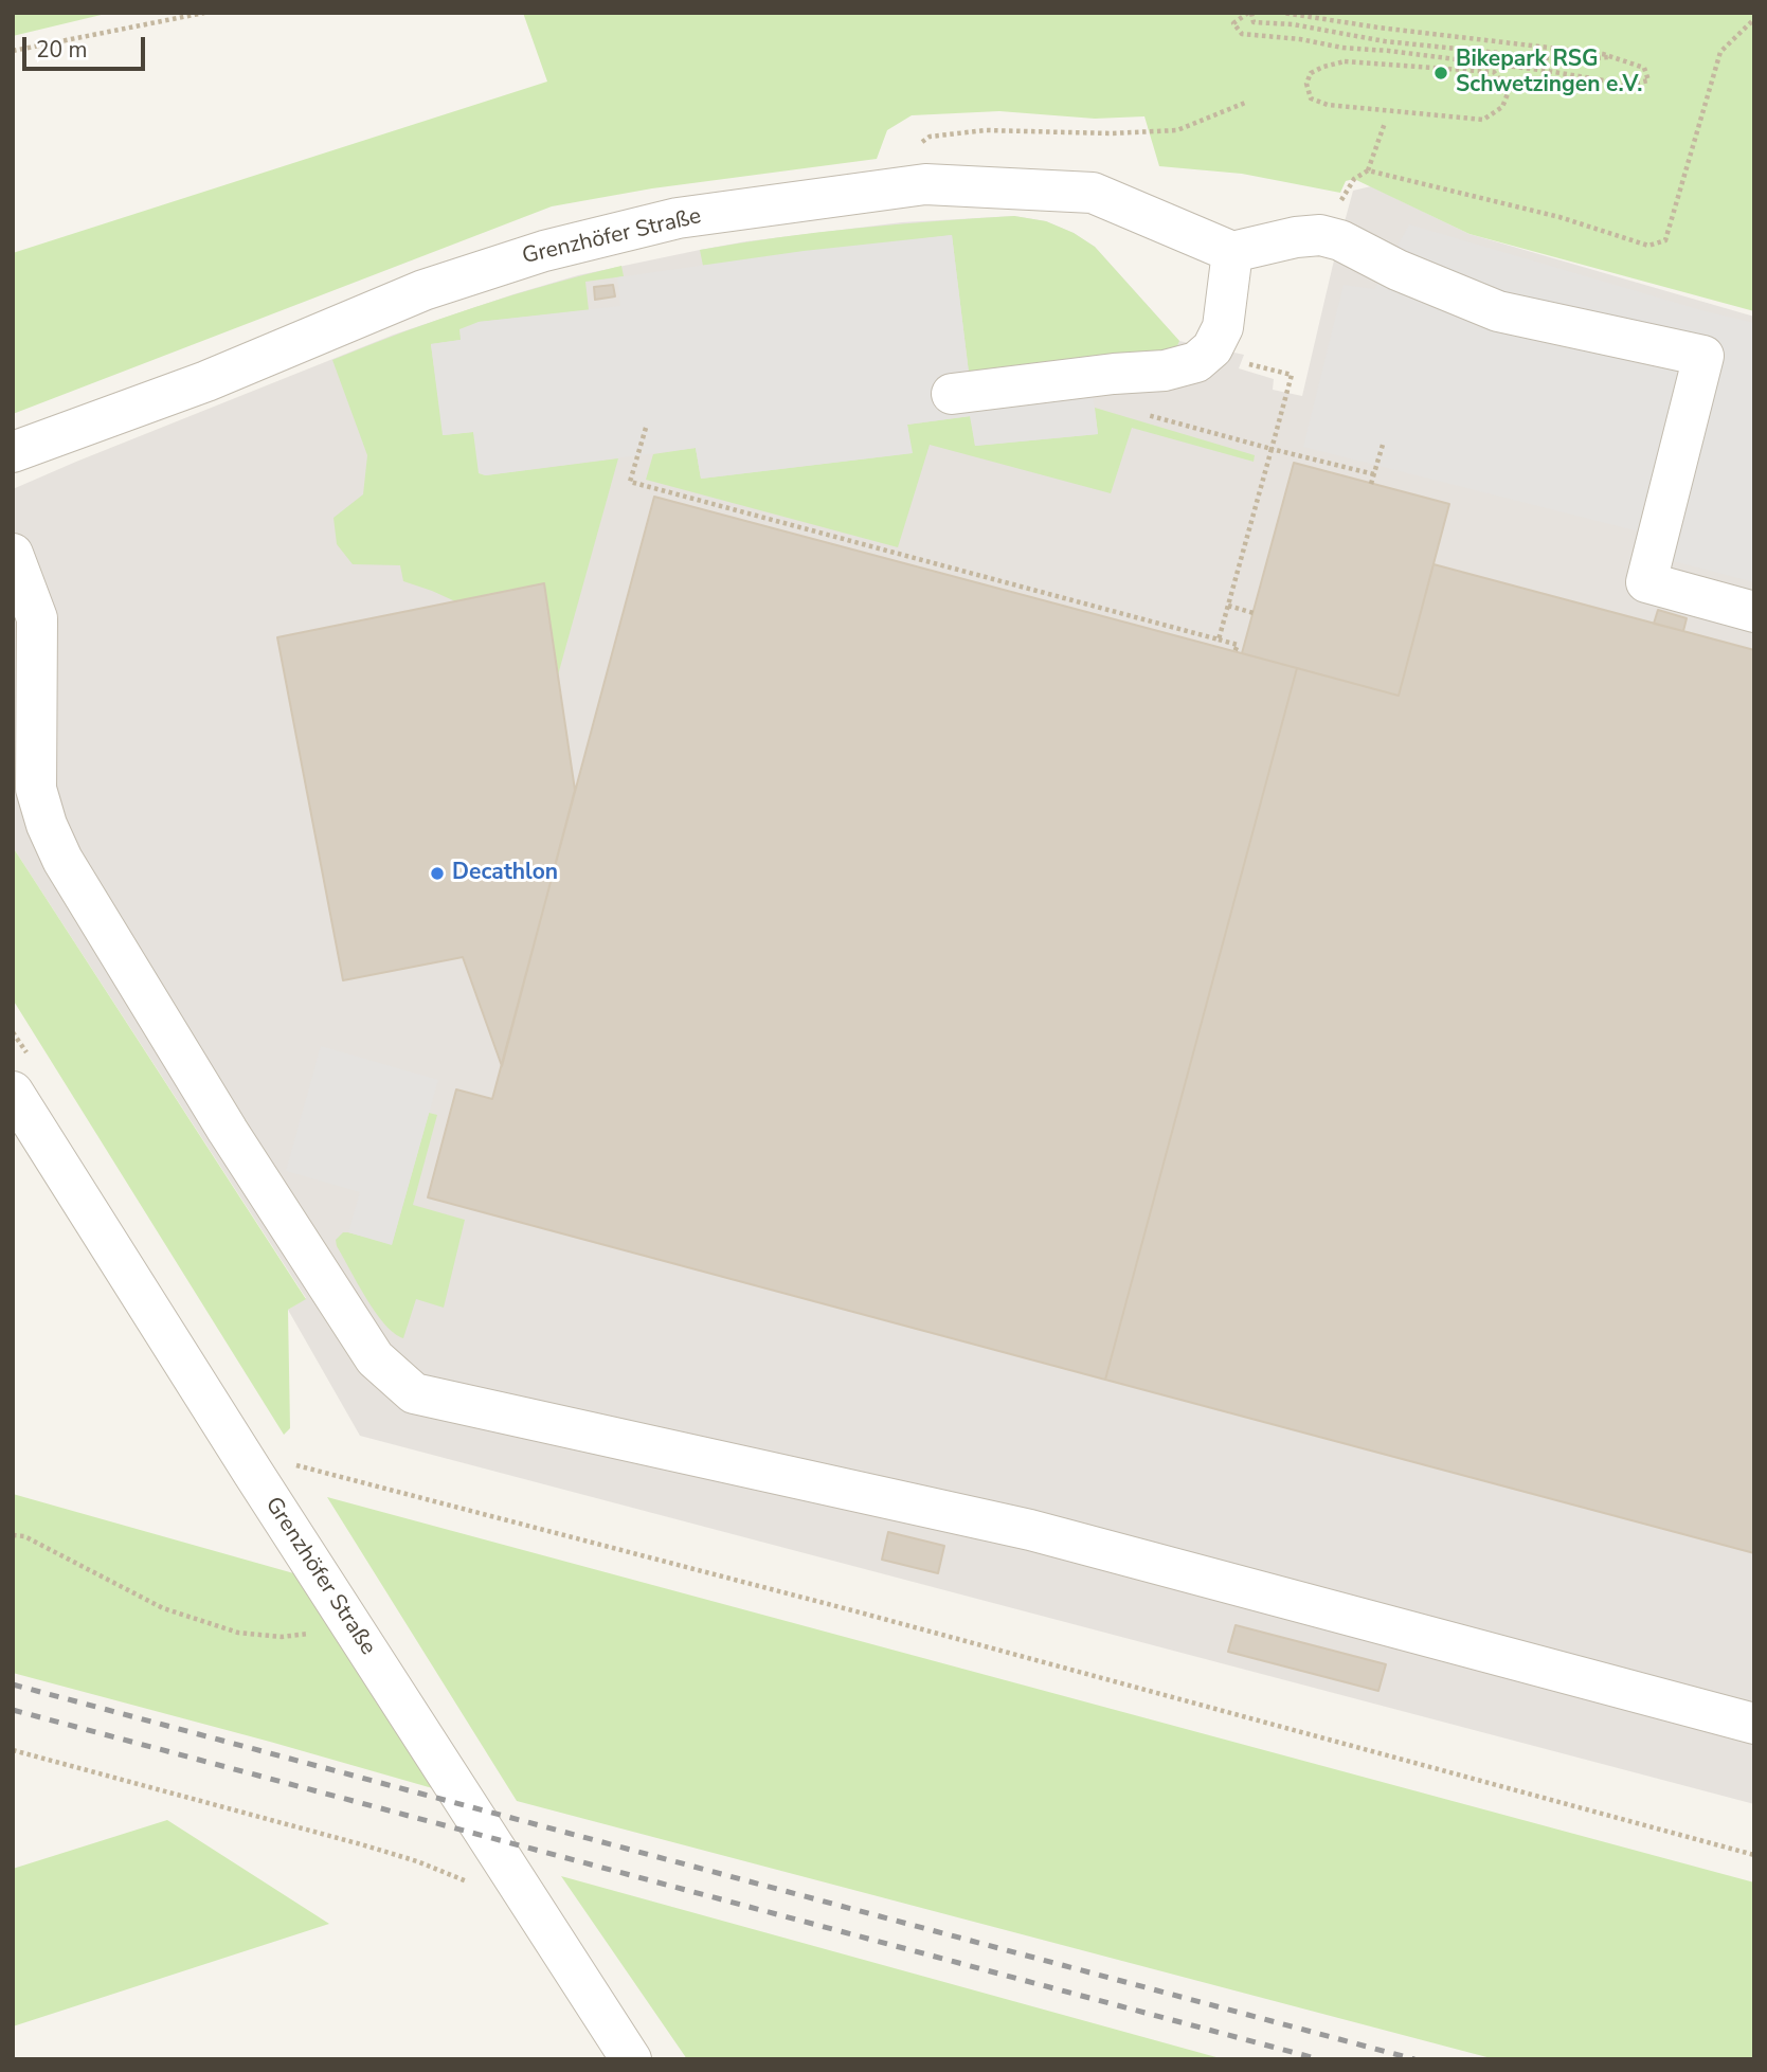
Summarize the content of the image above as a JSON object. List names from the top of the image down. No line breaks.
{"streets":{"street":["Grenzhöfer Straße"]},"places":["Bikepark RSG Schwetzingen e.V.","Decathlon"],"scale_bar":"20 m"}
